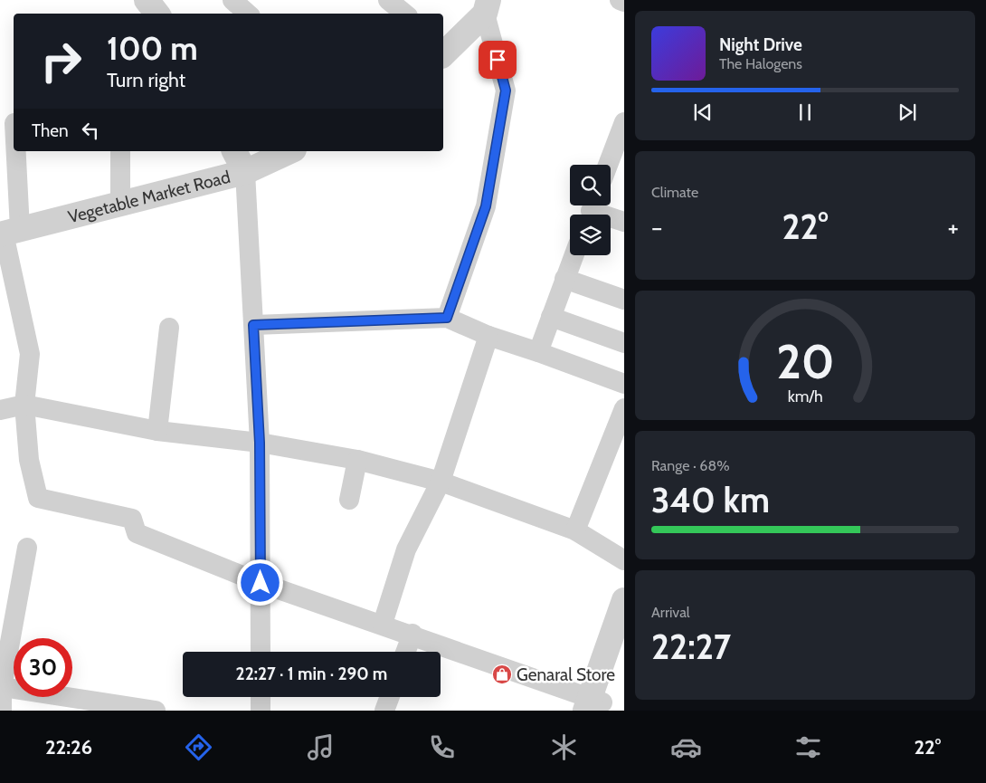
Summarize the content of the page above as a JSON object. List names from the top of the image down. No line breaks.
{"streets":{"street":["Vegetable Market Road"]},"places":{"shop":["Genaral Store"]},"page":{"turn":["100 m","Turn right"],"song":["Night Drive","The Halogens"],"then":"Then","tile":["Climate",["Range · 68%","340 km"],["Arrival","22:27"]],"heat":["−","22°","+"],"limit":"30","trip":"22:27 · 1 min · 290 m","tabs":["22:26","22°"],"gauge":["20","km/h"]}}
